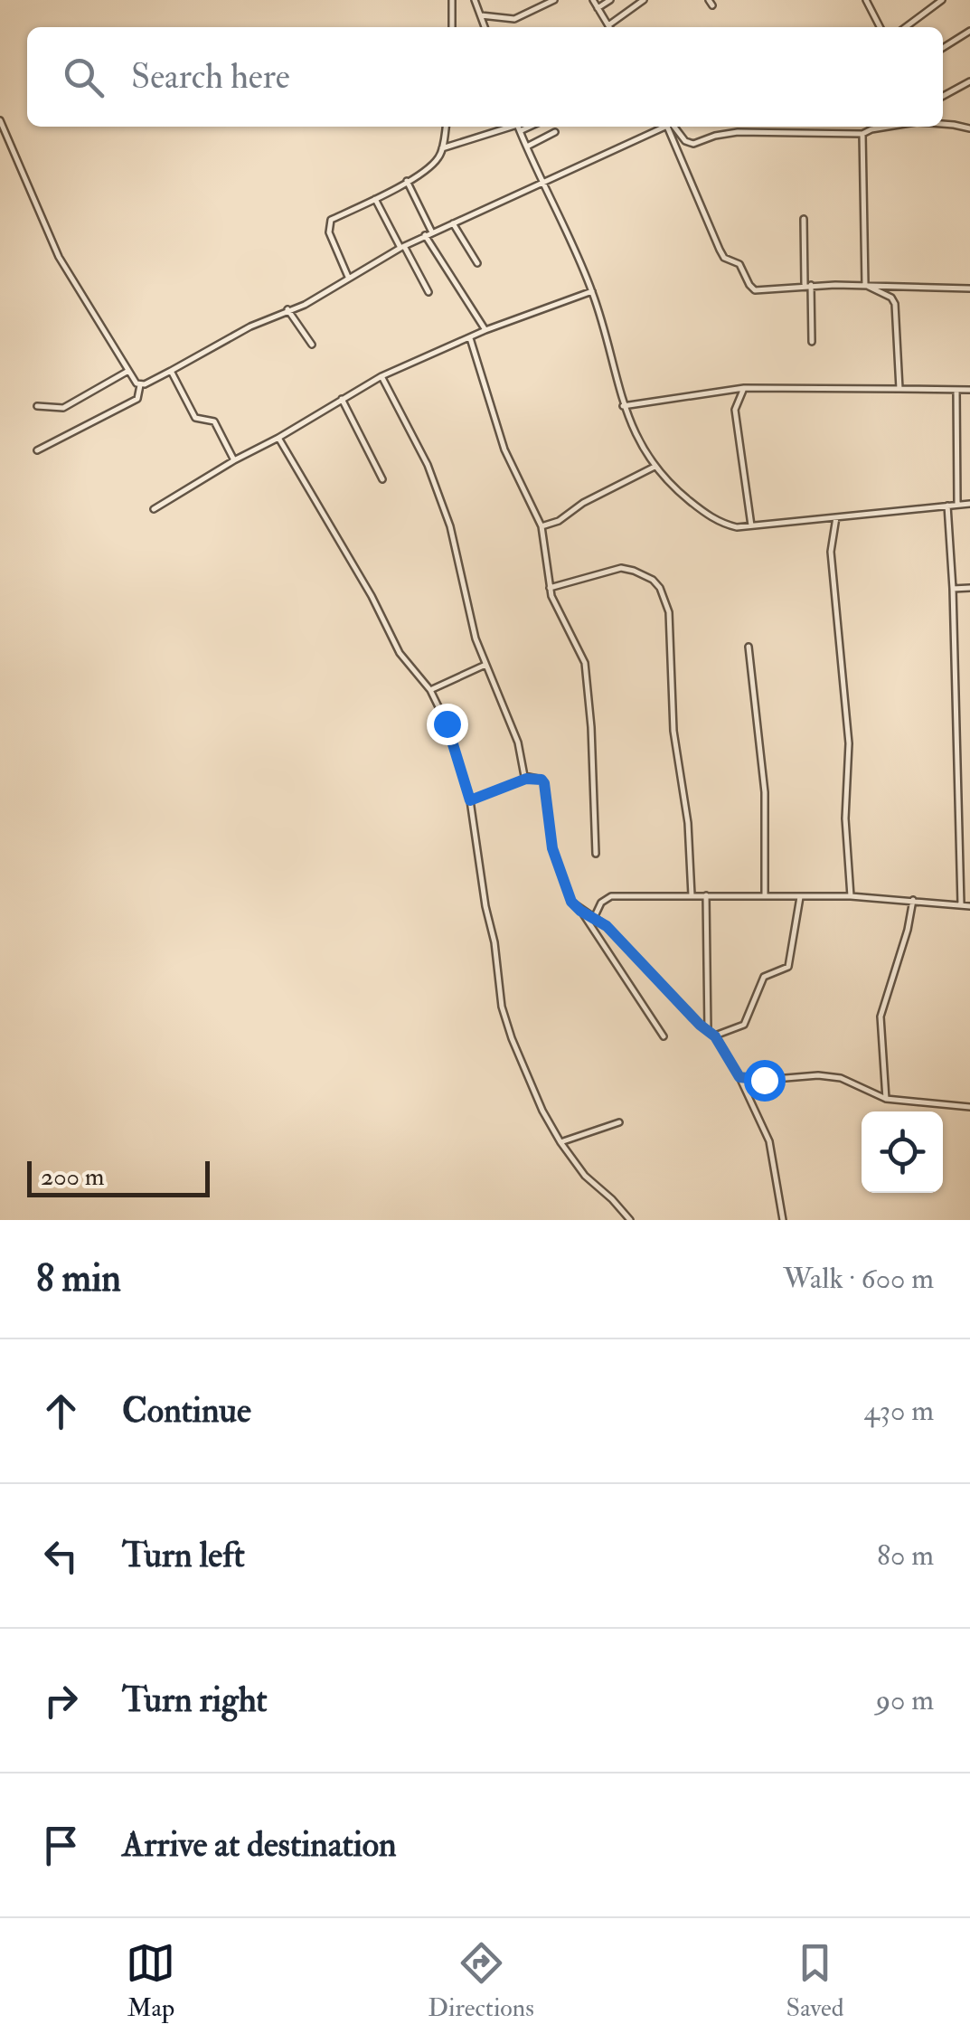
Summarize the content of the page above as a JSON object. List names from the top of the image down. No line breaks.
{"scale_bar":"200 m","page":{"search":"Search here","scale":"200 m","heading":["8 min","Walk · 600 m"],"list":[["Continue","430 m"],["Turn left","80 m"],["Turn right","90 m"],"Arrive at destination"],"nav":["Map","Directions","Saved"]}}
